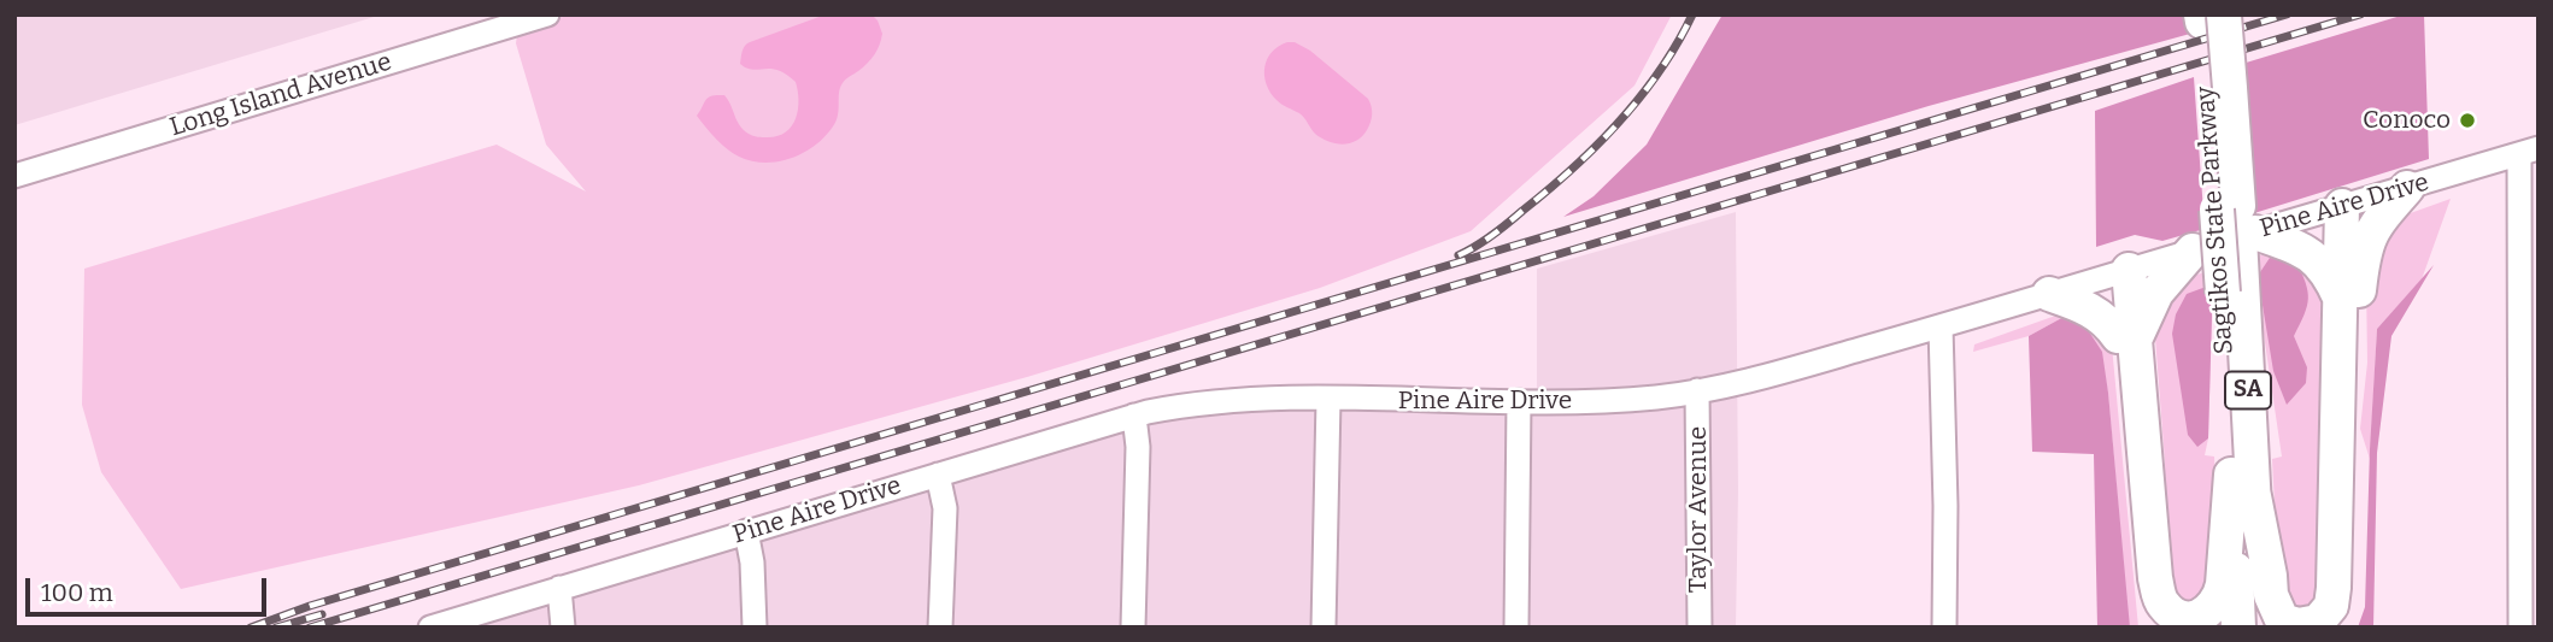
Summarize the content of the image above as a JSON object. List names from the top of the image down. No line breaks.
{"streets":{"highway":["Sagtikos State Parkway","SA"],"street":["Long Island Avenue","Pine Aire Drive","Taylor Avenue"]},"crossings":[["Pine Aire Drive","Sagtikos State Parkway"],["Pine Aire Drive","Taylor Avenue"]],"places":["Conoco"],"scale_bar":"100 m"}
